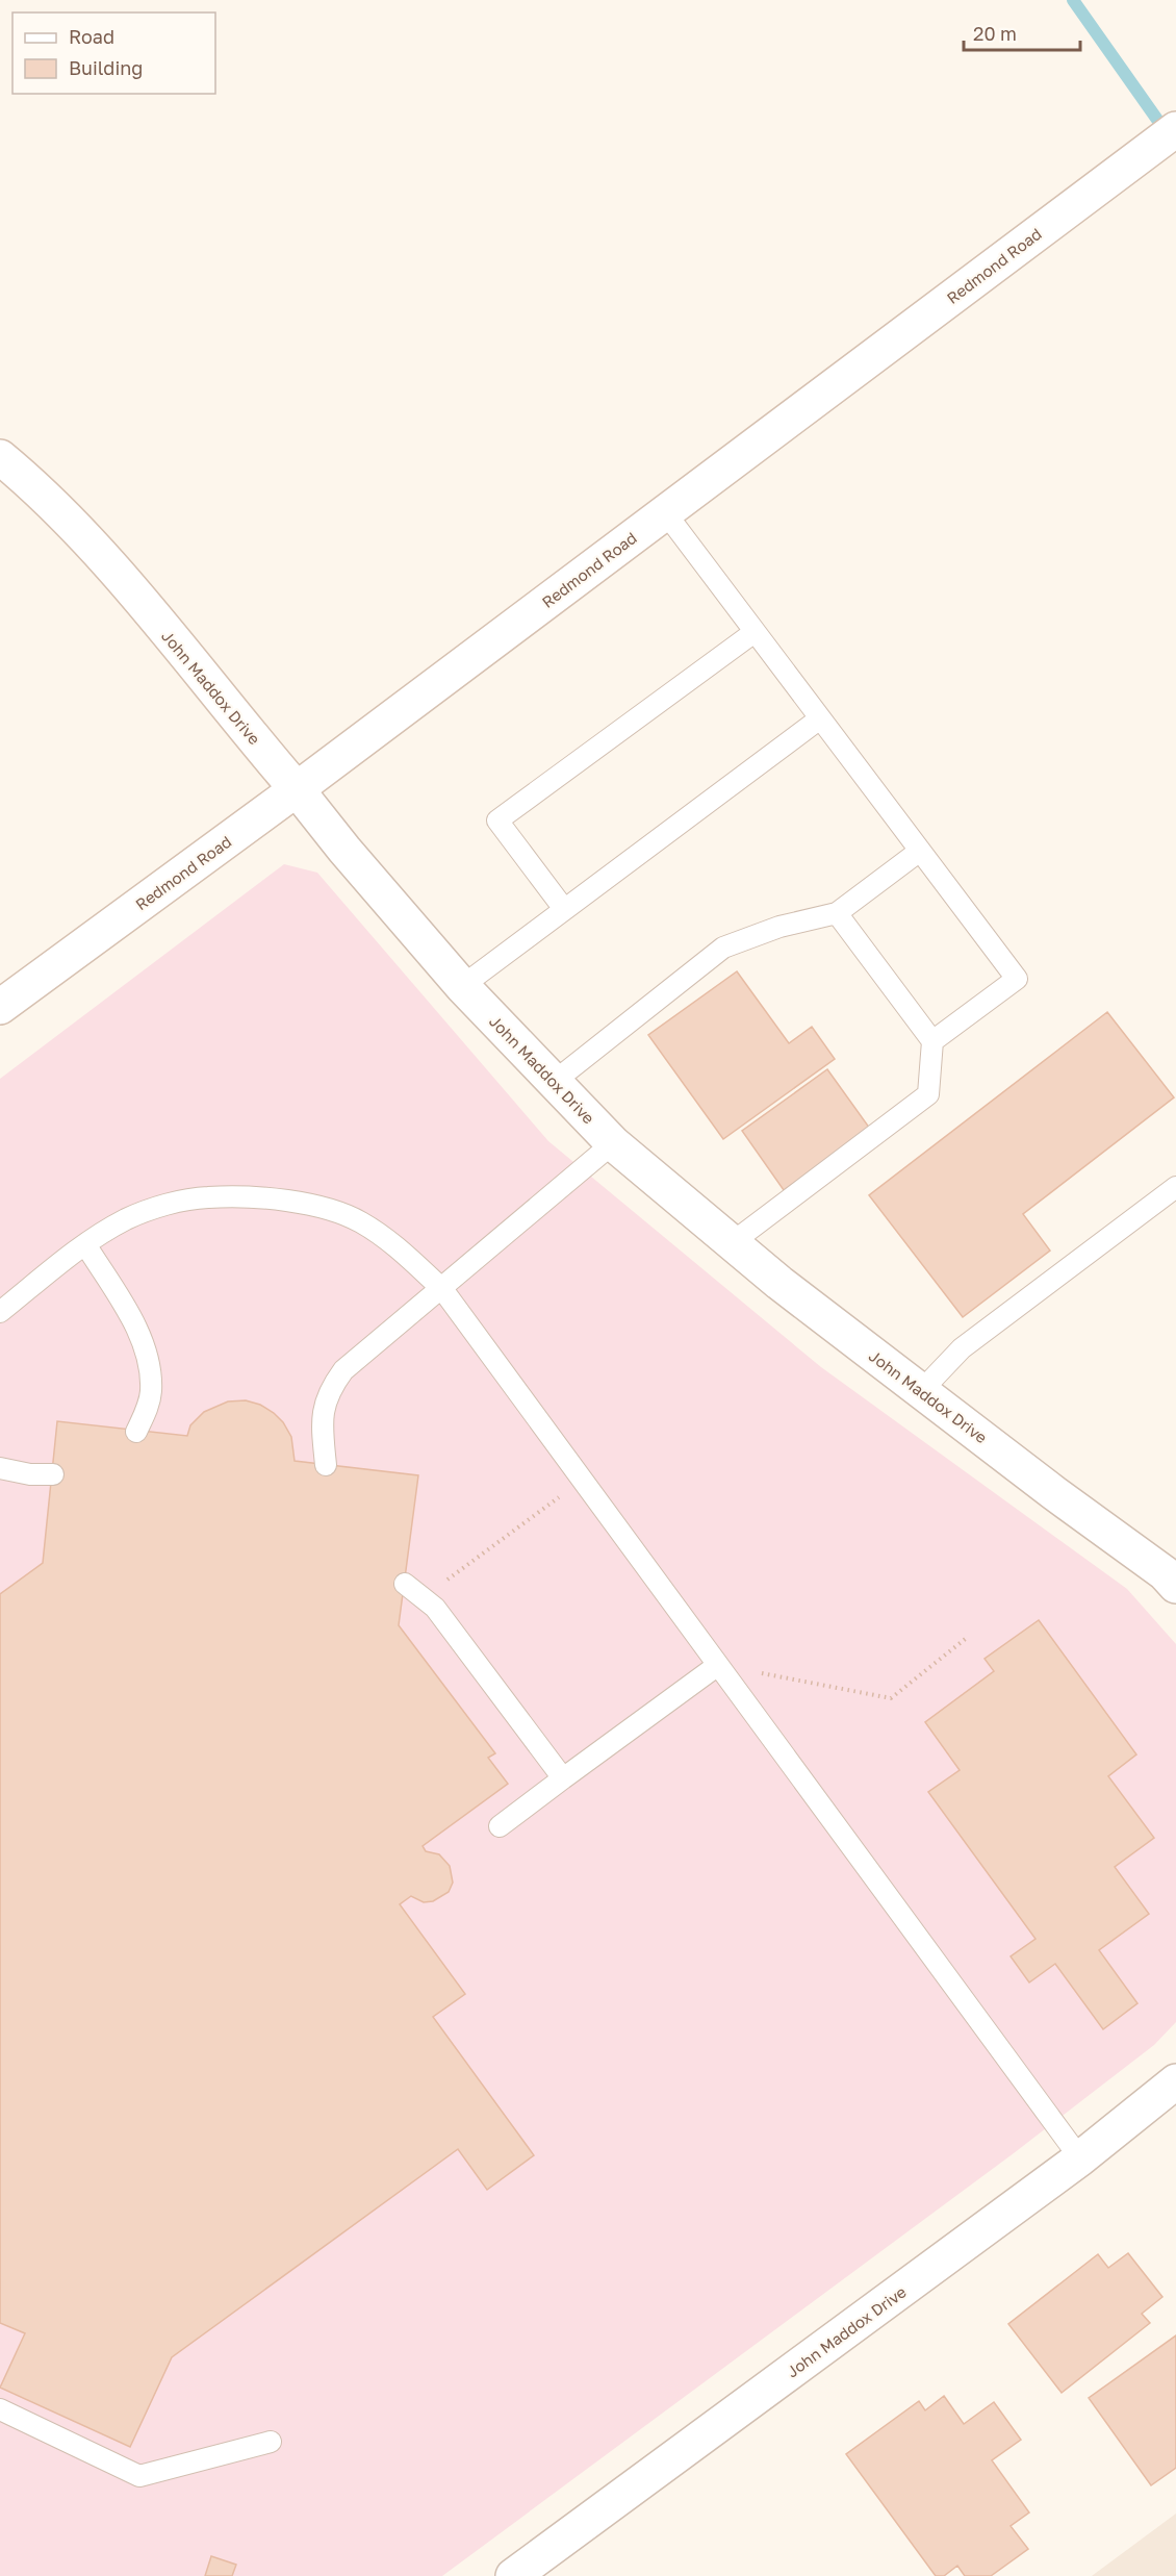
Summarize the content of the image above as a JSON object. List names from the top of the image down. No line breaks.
{"streets":{"street":["Redmond Road","John Maddox Drive"]},"crossings":[["Redmond Road","John Maddox Drive"]],"legend":["Road","Building"],"scale_bar":"20 m"}
